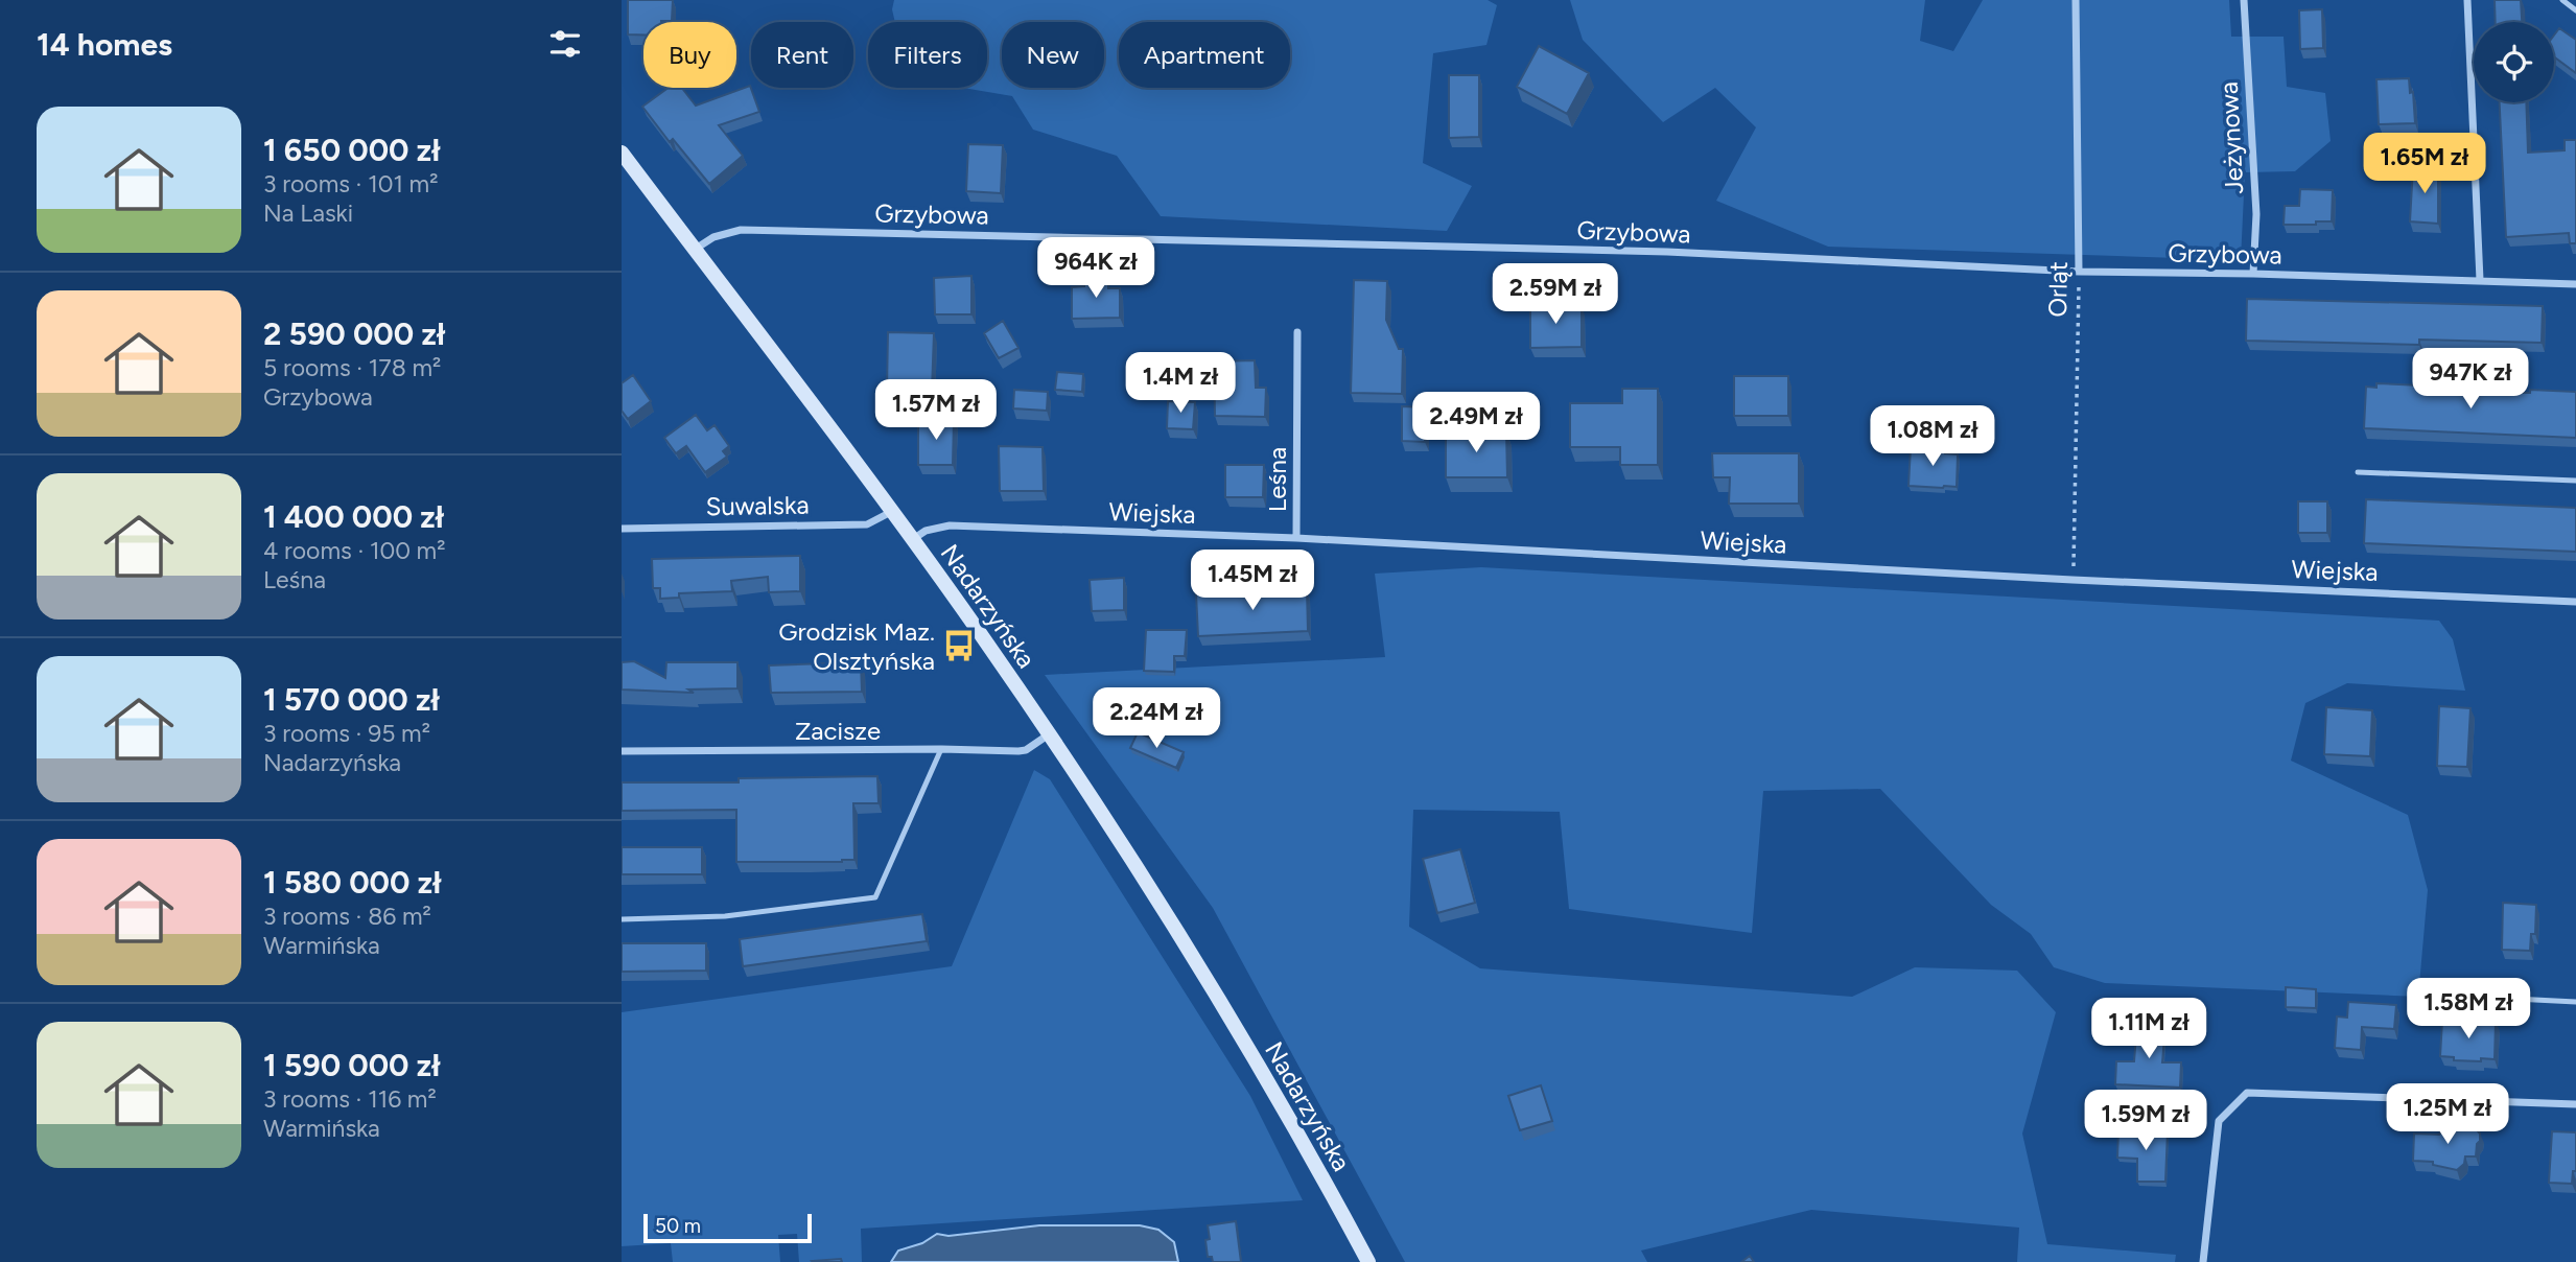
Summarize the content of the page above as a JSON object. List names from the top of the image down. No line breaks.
{"streets":{"street":["Jeżynowa","Grzybowa","Orląt","Leśna","Suwalska","Wiejska","Nadarzyńska","Zacisze"]},"crossings":[["Jeżynowa","Grzybowa"],["Grzybowa","Orląt"],["Grzybowa","Nadarzyńska"],["Orląt","Wiejska"],["Leśna","Wiejska"],["Suwalska","Nadarzyńska"],["Wiejska","Nadarzyńska"],["Nadarzyńska","Zacisze"]],"places":{"bus stop":["Grodzisk Maz. Olsztyńska"]},"scale_bar":"50 m","page":{"heading":"14 homes","chip":["Buy","Rent","Filters","New","Apartment"],"list":[{"name":"1 650 000 zł","note":"3 rooms · 101 m² · Na Laski"},{"name":"2 590 000 zł","note":"5 rooms · 178 m² · Grzybowa"},{"name":"1 400 000 zł","note":"4 rooms · 100 m² · Leśna"},{"name":"1 570 000 zł","note":"3 rooms · 95 m² · Nadarzyńska"},{"name":"1 580 000 zł","note":"3 rooms · 86 m² · Warmińska"},{"name":"1 590 000 zł","note":"3 rooms · 116 m² · Warmińska"}],"price":["1.65M zł","964K zł","2.59M zł","947K zł","1.4M zł","1.57M zł","2.49M zł","1.08M zł","1.45M zł","2.24M zł","1.58M zł","1.11M zł","1.25M zł","1.59M zł"],"scale":"50 m"}}
